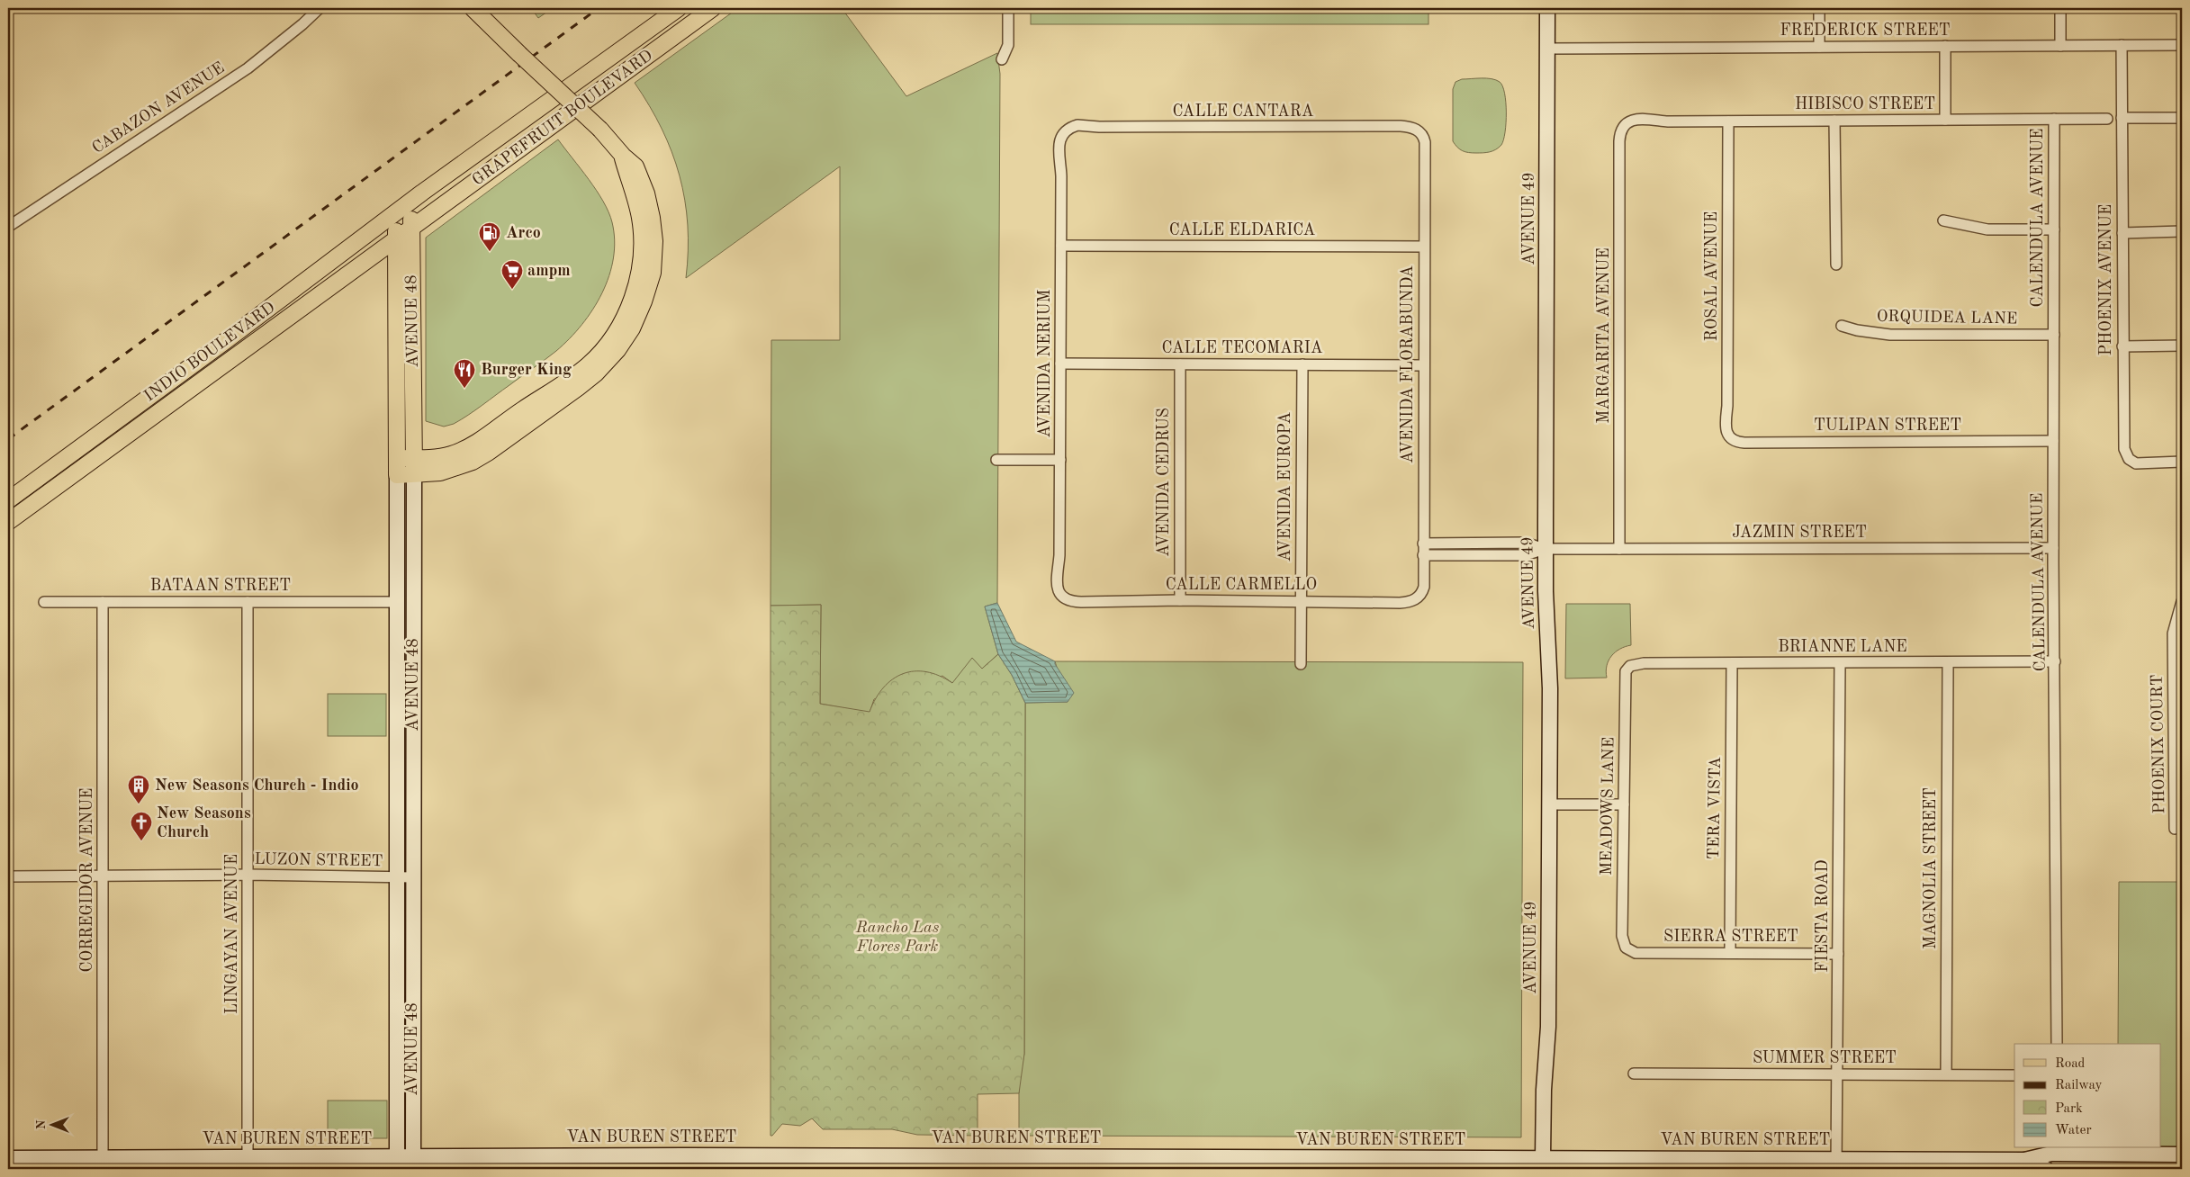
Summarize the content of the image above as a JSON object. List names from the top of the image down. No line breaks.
{"streets":{"main road":["GRAPEFRUIT BOULEVARD","AVENUE 48","INDIO BOULEVARD"],"street":["FREDERICK STREET","HIBISCO STREET","CABAZON AVENUE","CALLE CANTARA","CALENDULA AVENUE","AVENUE 49","CALLE ELDARICA","ROSAL AVENUE","PHOENIX AVENUE","ORQUIDEA LANE","MARGARITA AVENUE","CALLE TECOMARIA","AVENIDA NERIUM","AVENIDA FLORABUNDA","TULIPAN STREET","AVENIDA CEDRUS","AVENIDA EUROPA","JAZMIN STREET","CALLE CARMELLO","BATAAN STREET","BRIANNE LANE","PHOENIX COURT","MEADOWS LANE","TERA VISTA","LUZON STREET","MAGNOLIA STREET","CORREGIDOR AVENUE","FIESTA ROAD","LINGAYAN AVENUE","SIERRA STREET","SUMMER STREET","VAN BUREN STREET"]},"crossings":[["FREDERICK STREET","AVENUE 49"],["FREDERICK STREET","PHOENIX AVENUE"],["HIBISCO STREET","CALENDULA AVENUE"],["HIBISCO STREET","ROSAL AVENUE"],["HIBISCO STREET","MARGARITA AVENUE"],["CALLE CANTARA","AVENIDA NERIUM"],["CALLE CANTARA","AVENIDA FLORABUNDA"],["GRAPEFRUIT BOULEVARD","AVENUE 48"],["GRAPEFRUIT BOULEVARD","INDIO BOULEVARD"],["CALENDULA AVENUE","ORQUIDEA LANE"],["CALENDULA AVENUE","TULIPAN STREET"],["CALENDULA AVENUE","JAZMIN STREET"],["CALENDULA AVENUE","BRIANNE LANE"],["AVENUE 49","JAZMIN STREET"],["AVENUE 49","VAN BUREN STREET"],["CALLE ELDARICA","AVENIDA NERIUM"],["CALLE ELDARICA","AVENIDA FLORABUNDA"],["ROSAL AVENUE","TULIPAN STREET"],["AVENUE 48","INDIO BOULEVARD"],["AVENUE 48","BATAAN STREET"],["AVENUE 48","LUZON STREET"],["AVENUE 48","VAN BUREN STREET"],["MARGARITA AVENUE","JAZMIN STREET"],["CALLE TECOMARIA","AVENIDA NERIUM"],["CALLE TECOMARIA","AVENIDA FLORABUNDA"],["CALLE TECOMARIA","AVENIDA CEDRUS"],["CALLE TECOMARIA","AVENIDA EUROPA"],["AVENIDA NERIUM","CALLE CARMELLO"],["AVENIDA FLORABUNDA","CALLE CARMELLO"],["AVENIDA CEDRUS","CALLE CARMELLO"],["AVENIDA EUROPA","CALLE CARMELLO"],["BATAAN STREET","CORREGIDOR AVENUE"],["BATAAN STREET","LINGAYAN AVENUE"],["BRIANNE LANE","MEADOWS LANE"],["BRIANNE LANE","TERA VISTA"],["BRIANNE LANE","MAGNOLIA STREET"],["BRIANNE LANE","FIESTA ROAD"],["MEADOWS LANE","SIERRA STREET"],["TERA VISTA","SIERRA STREET"],["LUZON STREET","CORREGIDOR AVENUE"],["LUZON STREET","LINGAYAN AVENUE"],["MAGNOLIA STREET","SUMMER STREET"],["CORREGIDOR AVENUE","VAN BUREN STREET"],["FIESTA ROAD","SIERRA STREET"],["FIESTA ROAD","SUMMER STREET"],["FIESTA ROAD","VAN BUREN STREET"],["LINGAYAN AVENUE","VAN BUREN STREET"]],"parks":["Rancho Las Flores Park"],"places":{"fuel station":["Arco"],"supermarket":["ampm"],"restaurant":["Burger King"],"building":["New Seasons Church - Indio"],"church":["New Seasons Church"]},"legend":["Road","Railway","Park","Water"],"north":"left"}
